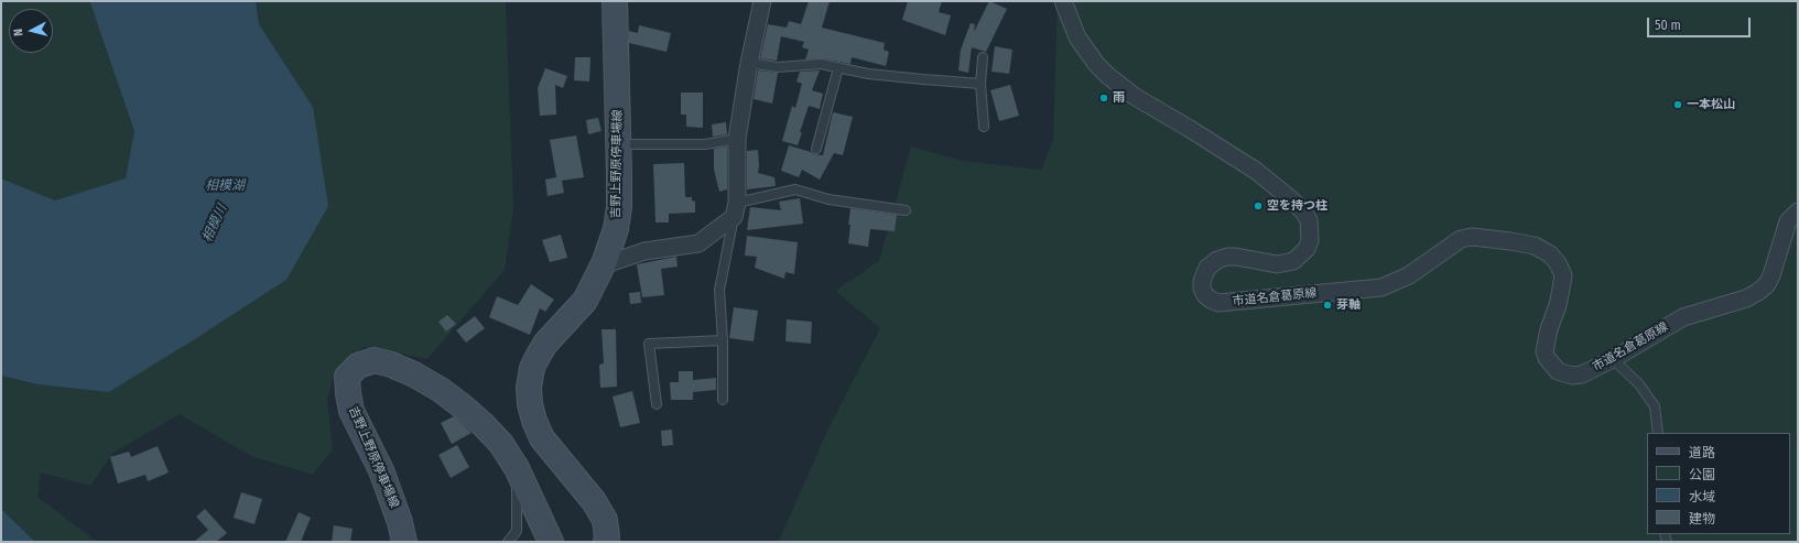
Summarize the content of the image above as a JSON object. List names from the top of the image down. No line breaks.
{"streets":{"main road":["吉野上野原停車場線"],"street":["市道名倉葛原線"]},"water":["相模湖","相模川"],"places":["雨","一本松山","空を持つ柱","芽軸"],"legend":["道路","公園","水域","建物"],"scale_bar":"50 m","north":"left"}
